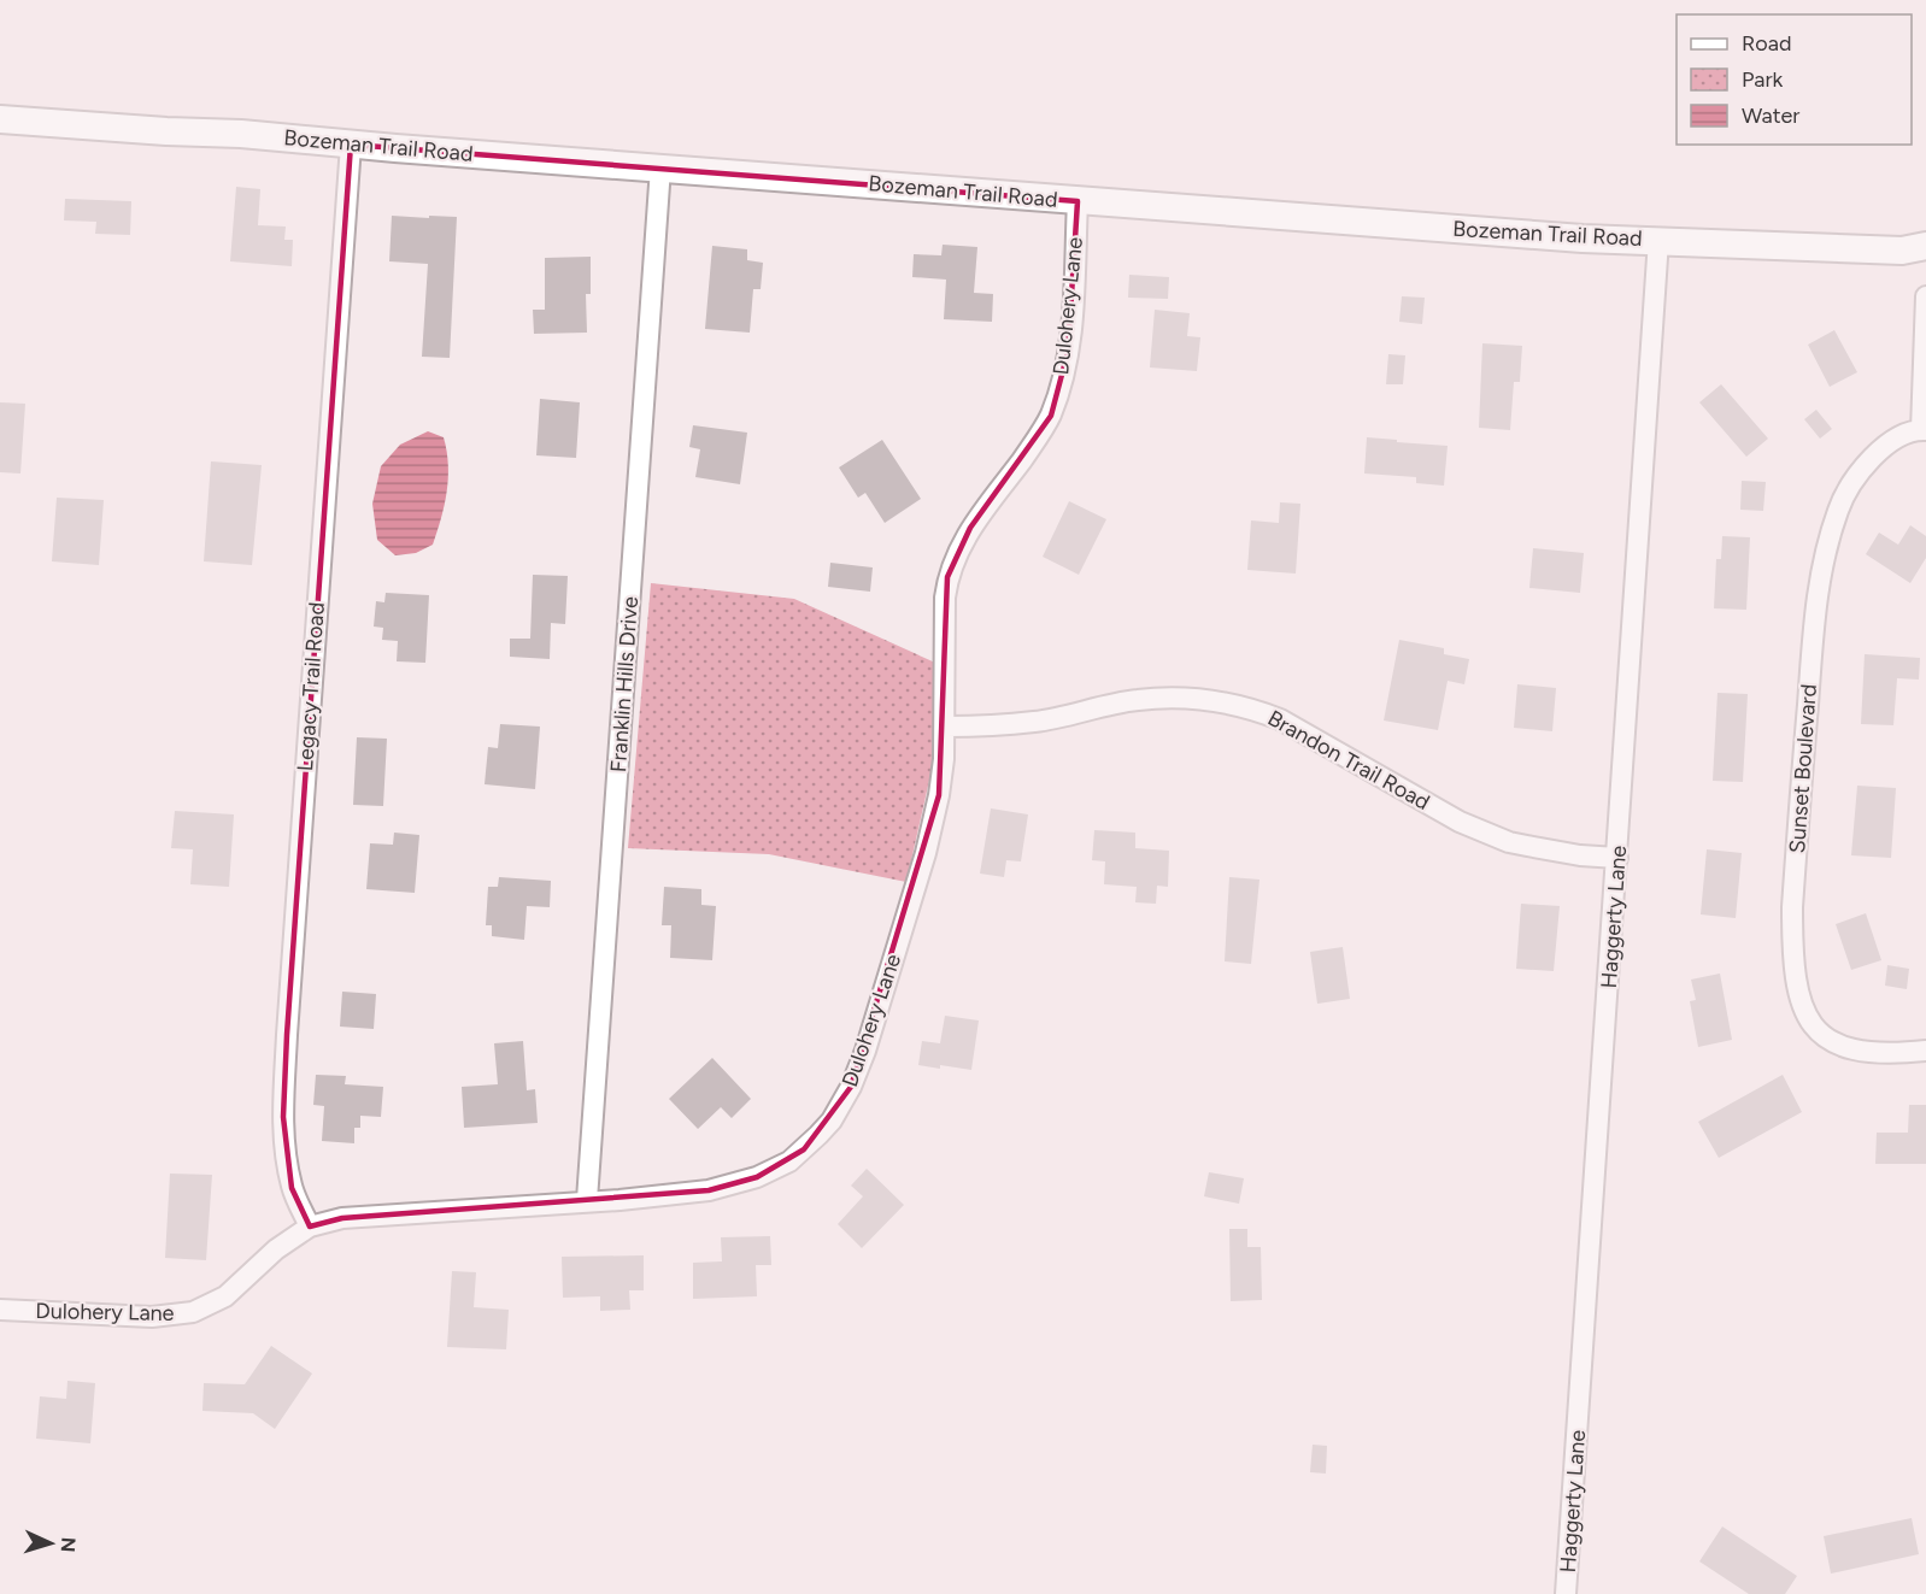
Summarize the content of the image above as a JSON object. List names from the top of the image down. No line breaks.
{"streets":{"street":["Bozeman Trail Road","Dulohery Lane","Franklin Hills Drive","Legacy Trail Road","Brandon Trail Road","Sunset Boulevard","Haggerty Lane"]},"crossings":[["Bozeman Trail Road","Dulohery Lane"],["Bozeman Trail Road","Franklin Hills Drive"],["Bozeman Trail Road","Legacy Trail Road"],["Bozeman Trail Road","Haggerty Lane"],["Dulohery Lane","Franklin Hills Drive"],["Dulohery Lane","Legacy Trail Road"],["Dulohery Lane","Brandon Trail Road"],["Brandon Trail Road","Haggerty Lane"]],"legend":["Road","Park","Water"],"north":"right"}
